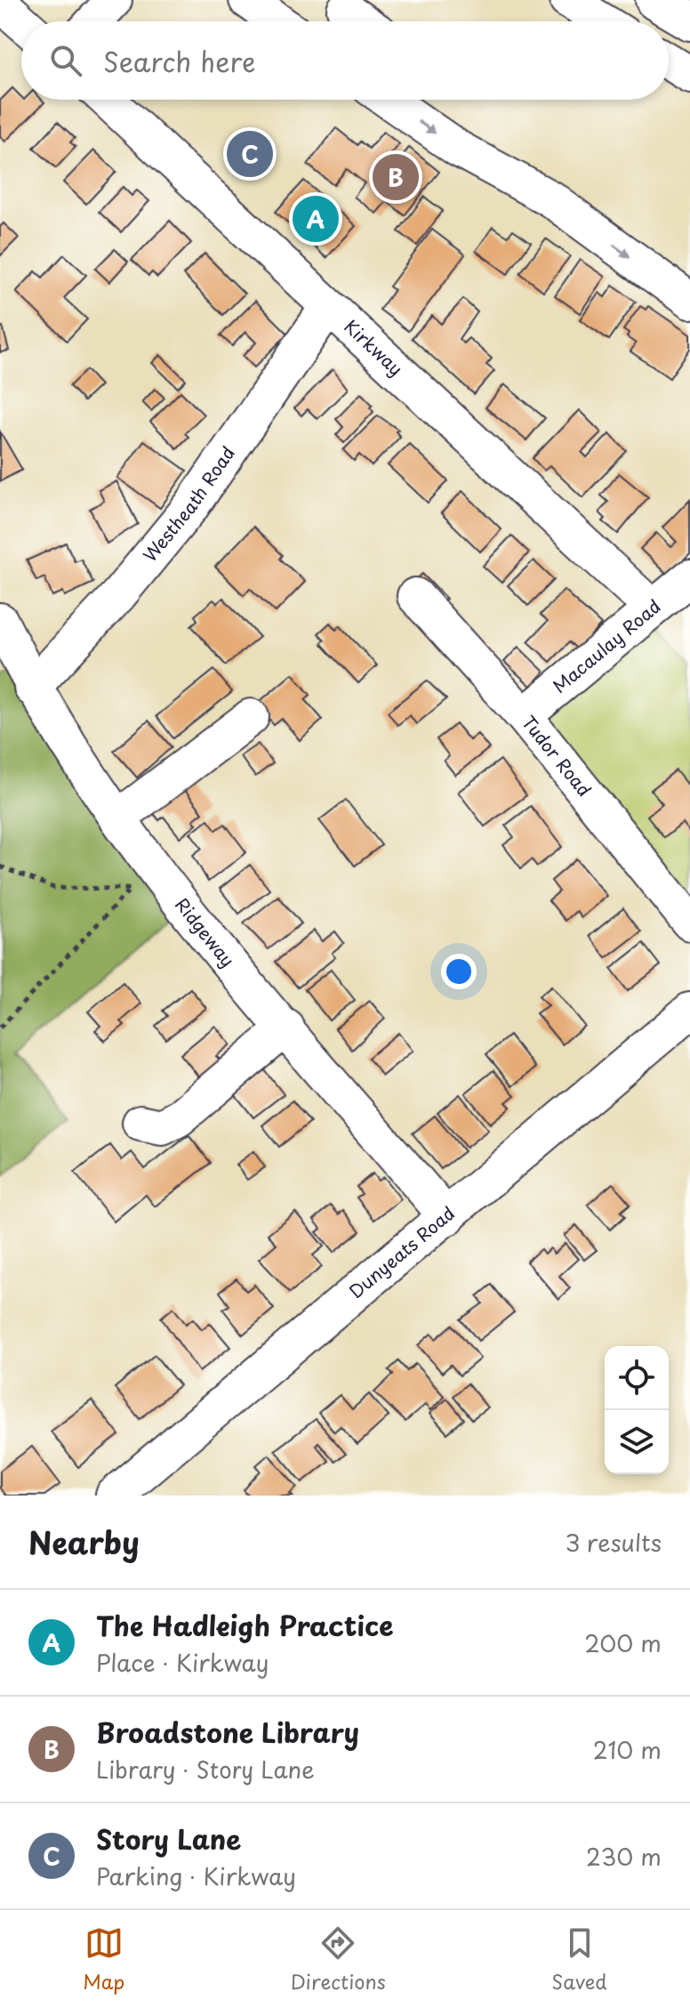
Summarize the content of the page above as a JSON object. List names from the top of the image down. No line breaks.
{"streets":{"street":["Kirkway","Westheath Road","Macaulay Road","Tudor Road","Ridgeway","Dunyeats Road"]},"crossings":[["Kirkway","Westheath Road"],["Kirkway","Macaulay Road"],["Westheath Road","Ridgeway"],["Macaulay Road","Tudor Road"],["Ridgeway","Dunyeats Road"]],"page":{"search":"Search here","pins":["C","B","A"],"heading":["Nearby","3 results"],"list":[{"mark":"A","name":"The Hadleigh Practice","note":"Place · Kirkway","value":"200 m"},{"mark":"B","name":"Broadstone Library","note":"Library · Story Lane","value":"210 m"},{"mark":"C","name":"Story Lane","note":"Parking · Kirkway","value":"230 m"}],"nav":["Map","Directions","Saved"]}}
